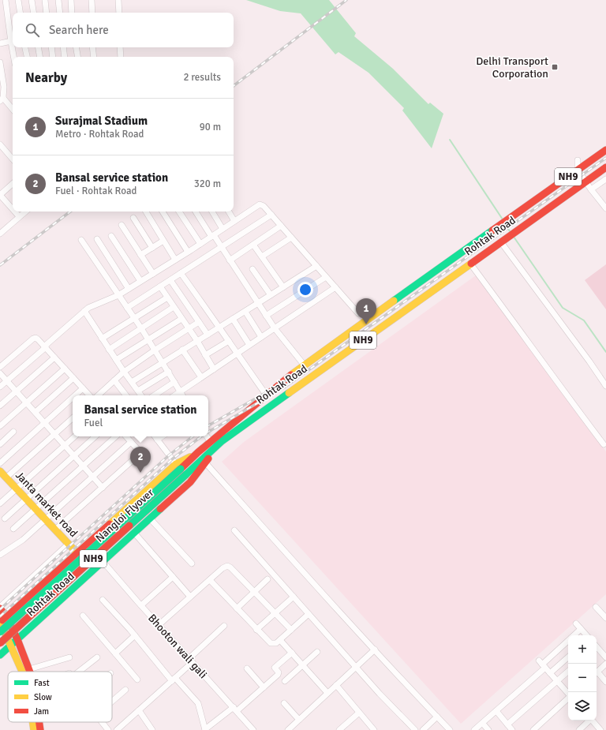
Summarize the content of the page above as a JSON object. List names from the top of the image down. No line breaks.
{"streets":{"main road":["NH9","Rohtak Road","Janta market road","Nangloi Flyover"],"street":["Bhooton wali gali"]},"crossings":[["Rohtak Road","Janta market road"],["Rohtak Road","Nangloi Flyover"],["Rohtak Road","Bhooton wali gali"]],"places":{"transit":["Delhi Transport Corporation"]},"legend":["Fast","Slow","Jam"],"page":{"search":"Search here","heading":["Nearby","2 results"],"list":[{"mark":"1","name":"Surajmal Stadium","note":"Metro · Rohtak Road","value":"90 m"},{"mark":"2","name":"Bansal service station","note":"Fuel · Rohtak Road","value":"320 m"}],"pins":["1","2"],"popup":["Bansal service station","Fuel"],"map_buttons":["+","−"]}}
